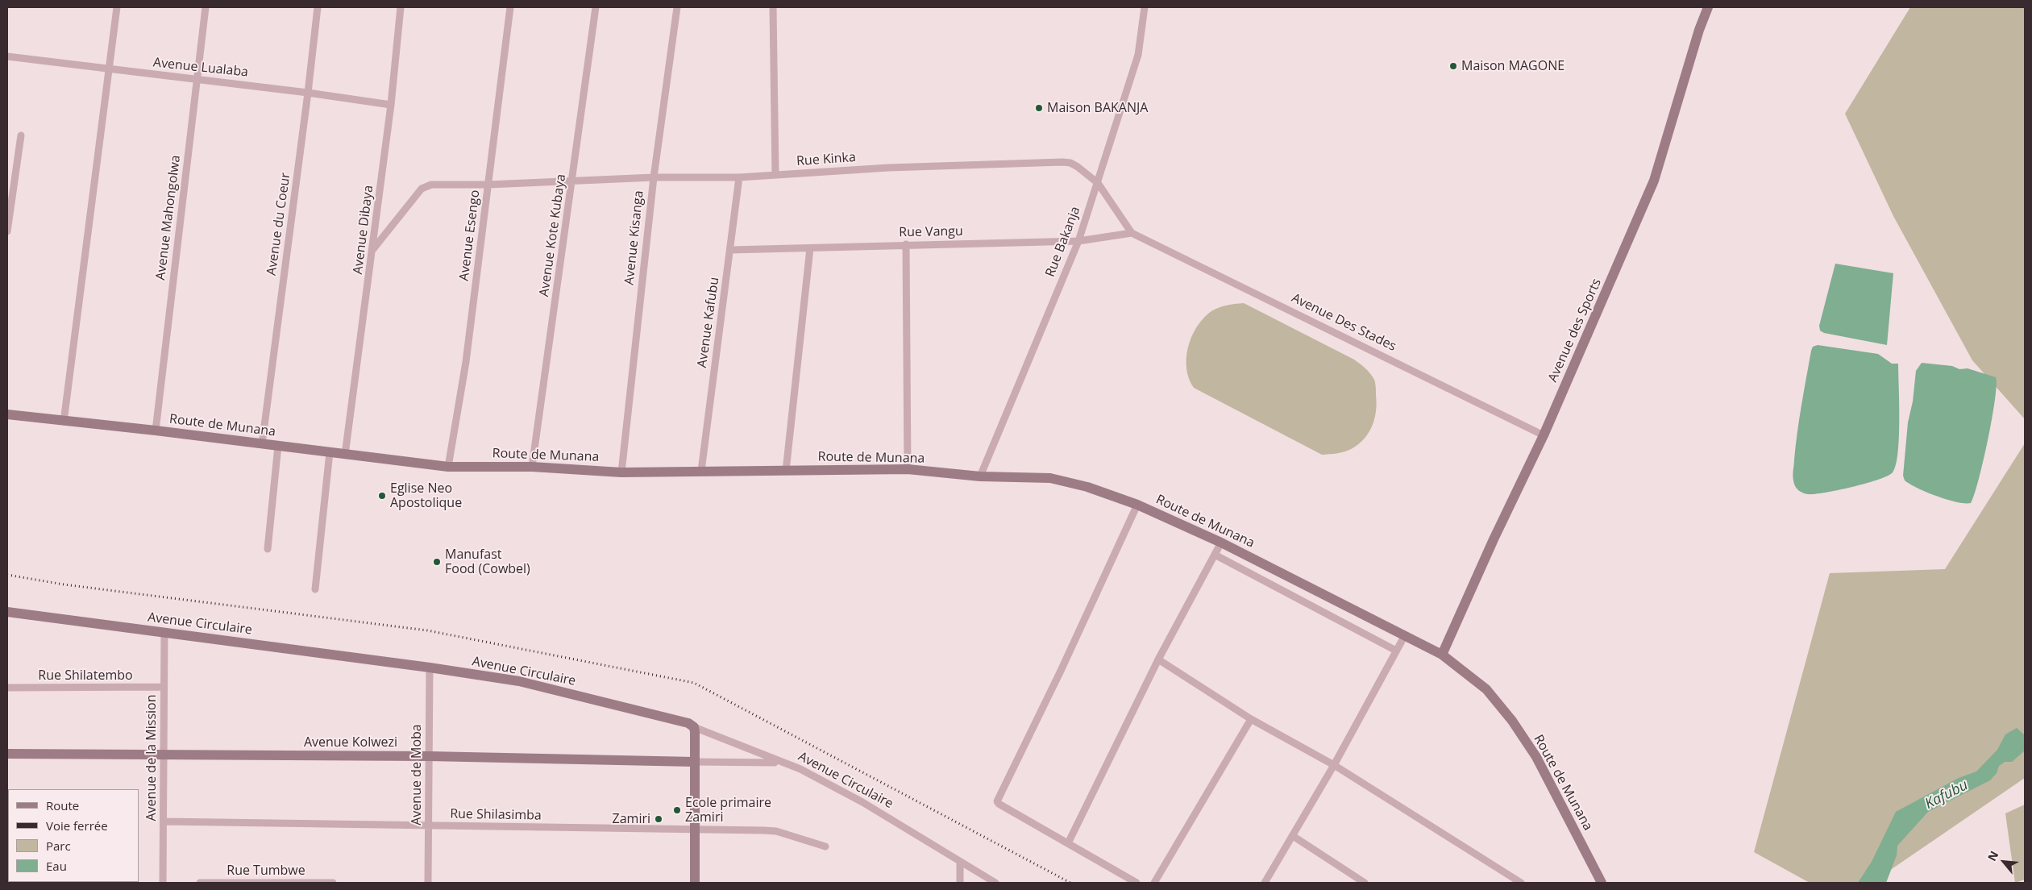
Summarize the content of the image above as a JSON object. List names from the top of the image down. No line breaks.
{"streets":{"street":["Avenue Lualaba","Rue Kinka","Avenue Mahongolwa","Avenue du Coeur","Avenue Dibaya","Rue Vangu","Avenue Esengo","Avenue Kote Kubaya","Avenue Kisanga","Rue Bakanja","Avenue Kafubu","Avenue Des Stades","Avenue des Sports","Route de Munana","Avenue Circulaire","Rue Shilatembo","Avenue Kolwezi","Avenue de la Mission","Avenue de Moba","Rue Shilasimba","Rue Tumbwe"]},"crossings":[["Avenue Lualaba","Avenue Mahongolwa"],["Avenue Lualaba","Avenue du Coeur"],["Avenue Lualaba","Avenue Dibaya"],["Rue Kinka","Avenue Dibaya"],["Rue Kinka","Rue Vangu"],["Rue Kinka","Avenue Esengo"],["Rue Kinka","Avenue Kote Kubaya"],["Rue Kinka","Avenue Kisanga"],["Rue Kinka","Rue Bakanja"],["Rue Kinka","Avenue Kafubu"],["Rue Kinka","Avenue Des Stades"],["Avenue Mahongolwa","Route de Munana"],["Avenue du Coeur","Route de Munana"],["Avenue Dibaya","Route de Munana"],["Rue Vangu","Rue Bakanja"],["Rue Vangu","Avenue Kafubu"],["Rue Vangu","Avenue Des Stades"],["Avenue Esengo","Route de Munana"],["Avenue Kote Kubaya","Route de Munana"],["Avenue Kisanga","Route de Munana"],["Rue Bakanja","Route de Munana"],["Avenue Kafubu","Route de Munana"],["Avenue Des Stades","Avenue des Sports"],["Avenue des Sports","Route de Munana"],["Avenue Circulaire","Avenue de la Mission"],["Avenue Circulaire","Avenue de Moba"],["Rue Shilatembo","Avenue de la Mission"],["Avenue Kolwezi","Avenue de la Mission"],["Avenue Kolwezi","Avenue de Moba"],["Avenue de la Mission","Rue Shilasimba"],["Avenue de Moba","Rue Shilasimba"]],"water":["Kafubu"],"places":["Maison MAGONE","Maison BAKANJA","Eglise Neo Apostolique","Manufast Food (Cowbel)","Ecole primaire Zamiri","Zamiri"],"legend":["Route","Voie ferrée","Parc","Eau"],"north":"top left"}
